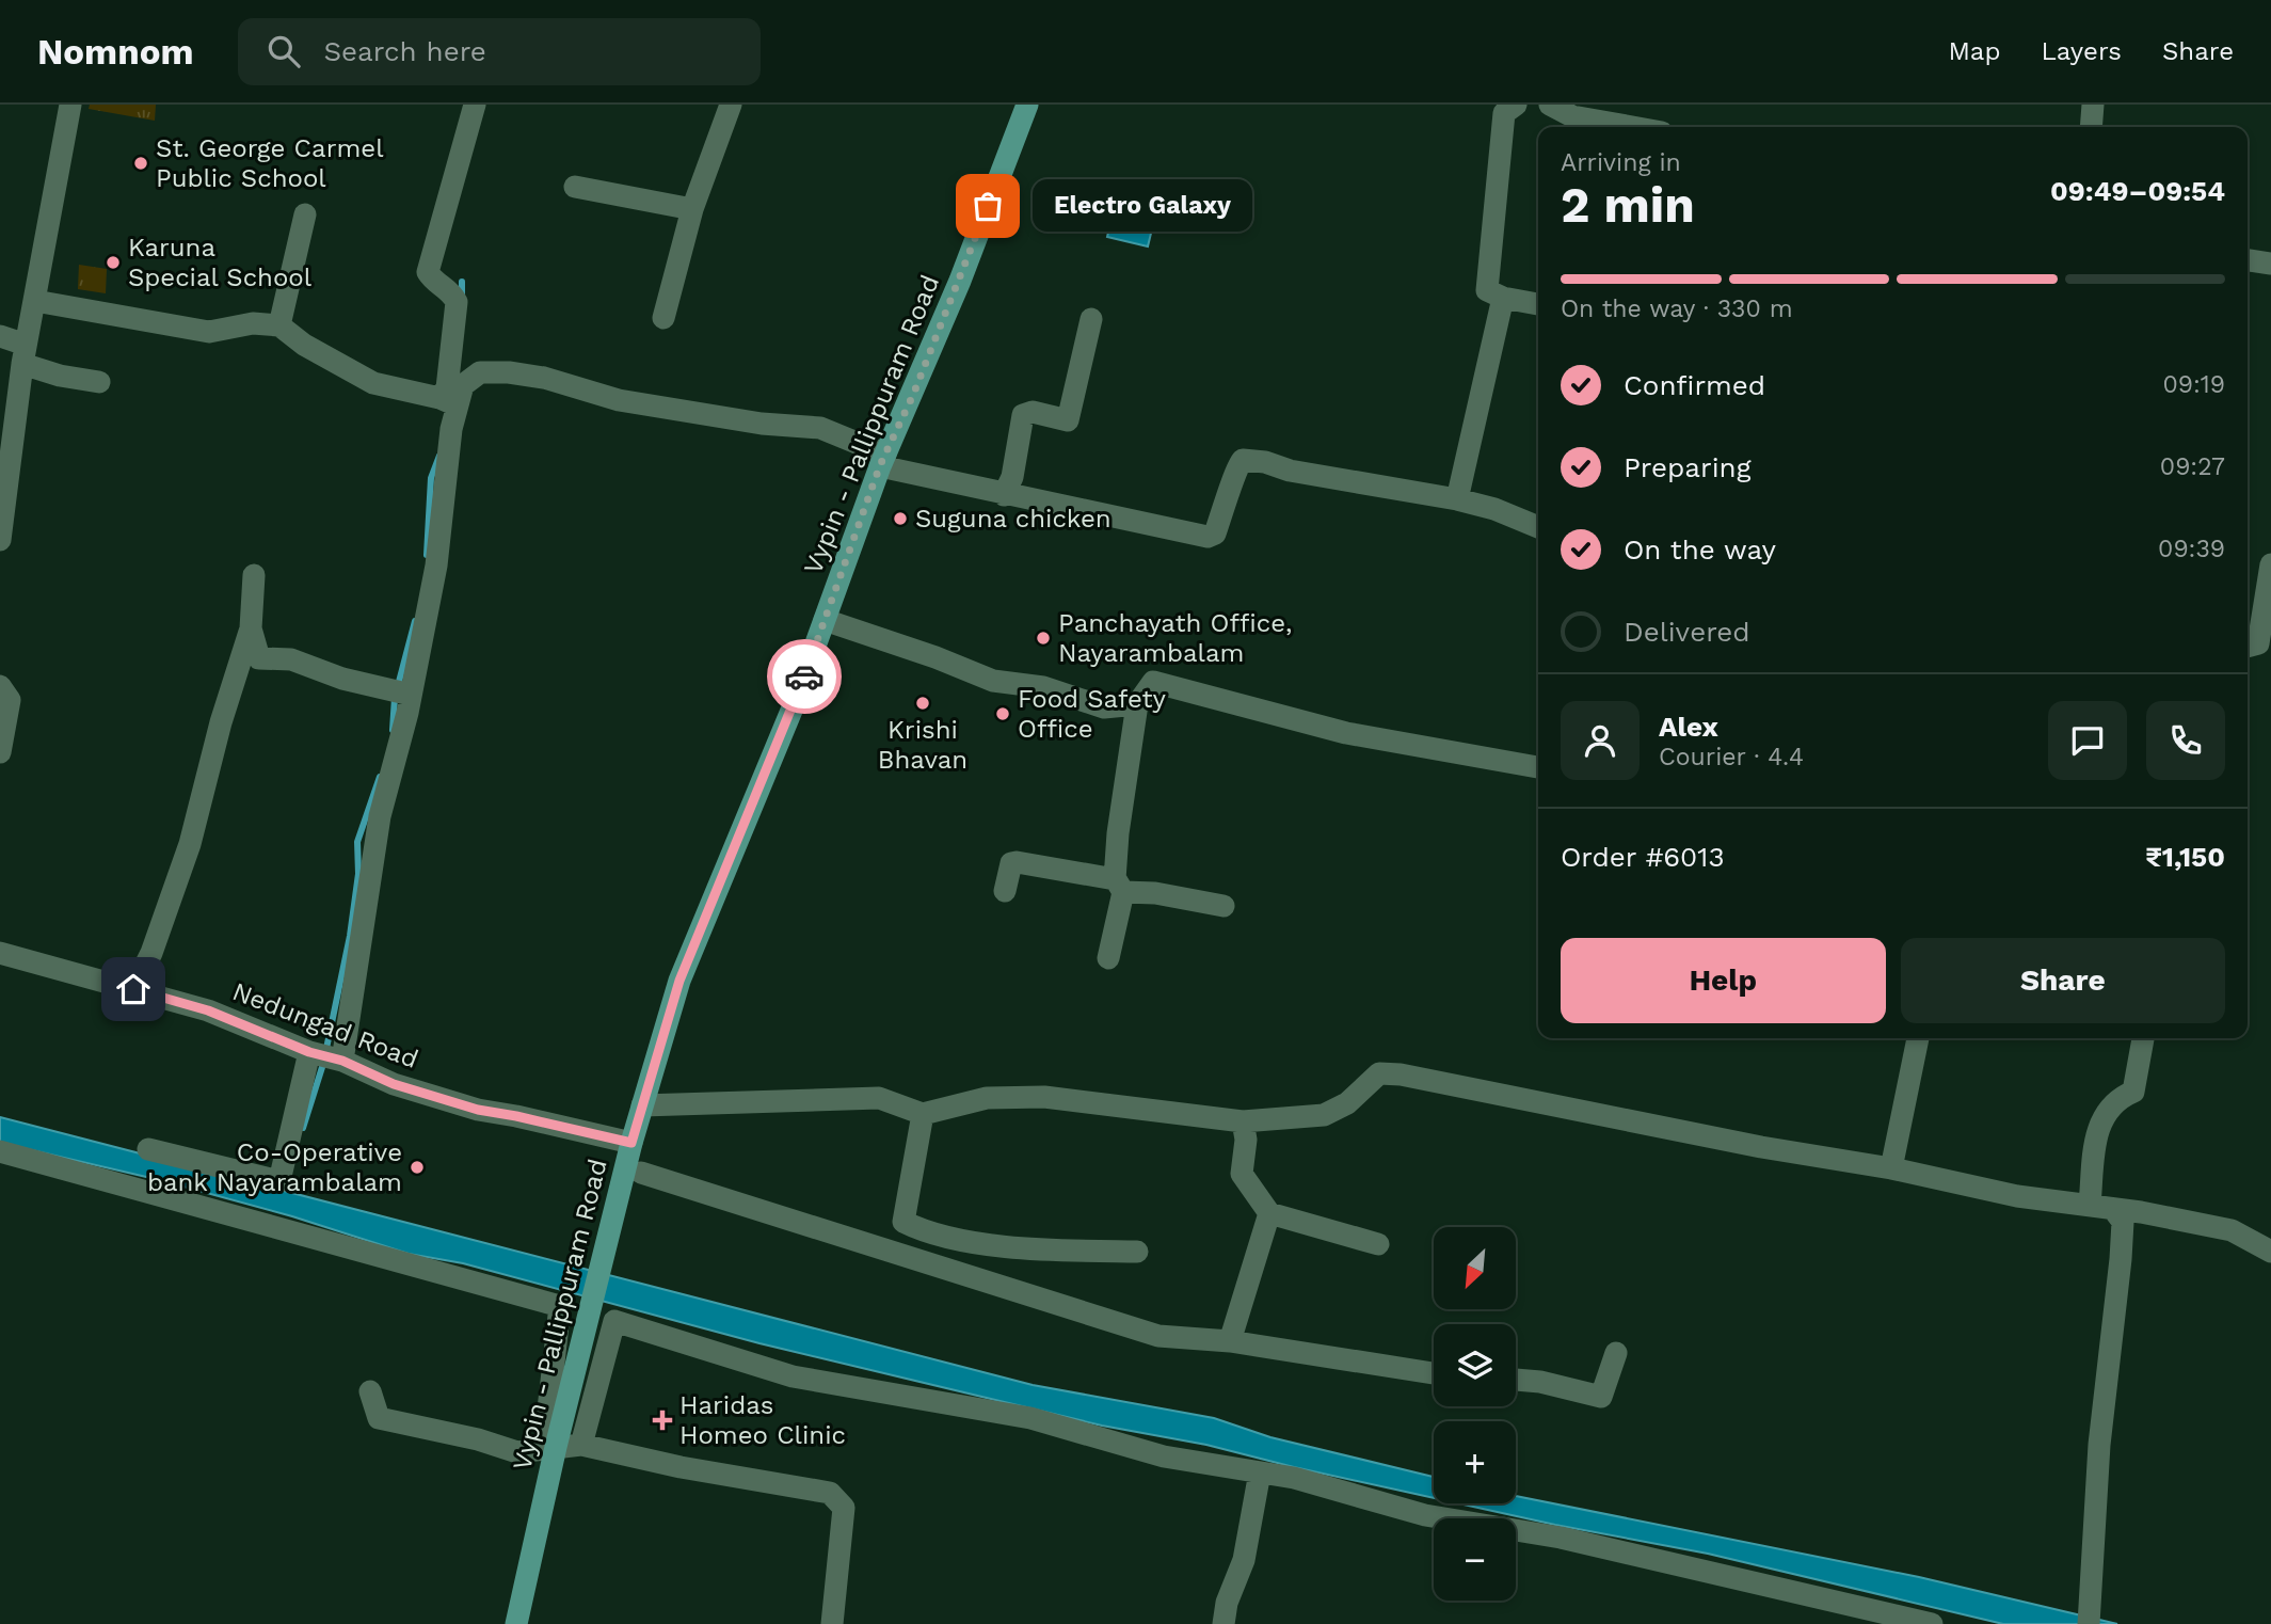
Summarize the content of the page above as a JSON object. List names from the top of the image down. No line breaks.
{"streets":{"main road":["Vypin - Pallippuram Road"],"street":["Nedungad Road"]},"crossings":[["Vypin - Pallippuram Road","Nedungad Road"]],"places":{"other":["St. George Carmel Public School","Electro Galaxy","Karuna Special School","Suguna chicken","Panchayath Office, Nayarambalam","Krishi Bhavan","Food Safety Office","Co-Operative bank Nayarambalam"],"health":["Haridas Homeo Clinic"]},"north":"bottom left","page":{"header":"Nomnom","search":"Search here","nav":["Map","Layers","Share"],"heading":["2 min","Arriving in","09:49–09:54"],"panel":["Alex","Courier · 4.4","Order #6013","₹1,150"],"bubble":"Electro Galaxy","bar":"On the way · 330 m","list":[["Confirmed","09:19"],["Preparing","09:27"],["On the way","09:39"],"Delivered"],"buttons":["Help","Share"],"map_buttons":["+","−"]}}
